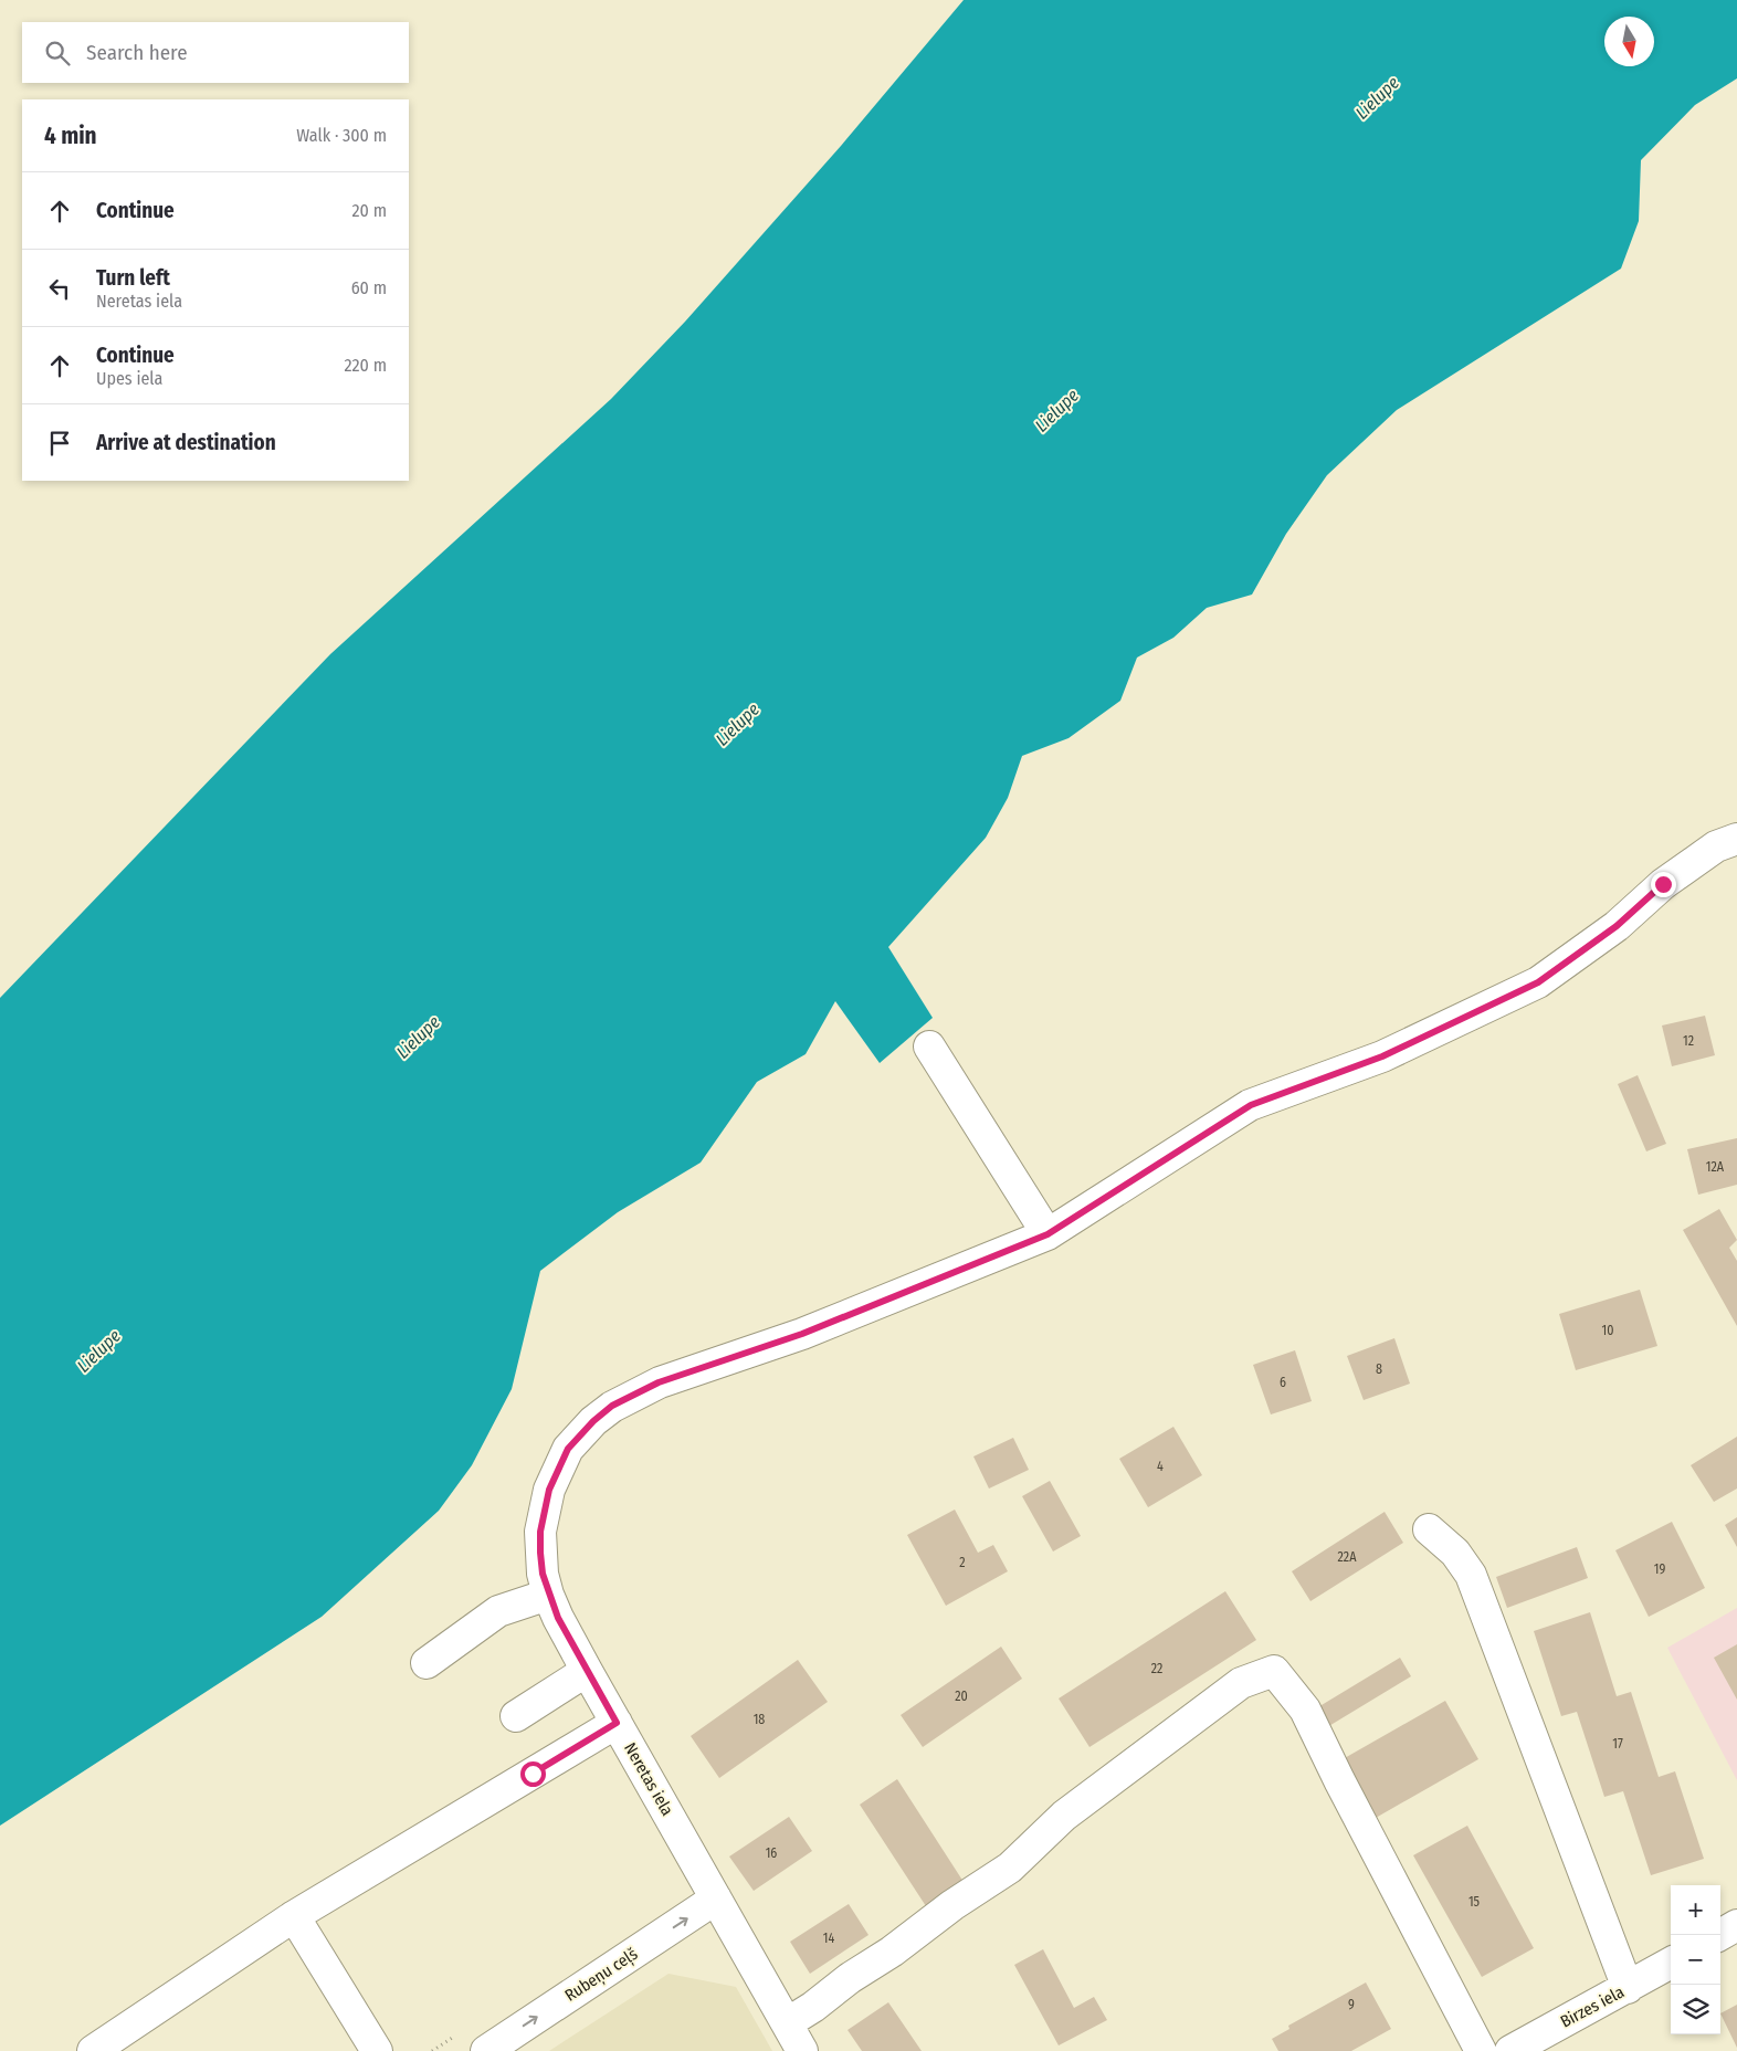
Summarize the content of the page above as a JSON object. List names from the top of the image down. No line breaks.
{"streets":{"street":["Neretas iela","Rubeņu ceļš","Birzes iela"]},"crossings":[["Neretas iela","Rubeņu ceļš"]],"water":["Lielupe"],"house_numbers":["12","12A","10","8","6","4","22A","2","19","22","20","18","17","16","15","14","9"],"north":"bottom","page":{"search":"Search here","heading":["4 min","Walk · 300 m"],"list":[["Continue","20 m"],["Turn left","Neretas iela","60 m"],["Continue","Upes iela","220 m"],"Arrive at destination"],"map_buttons":["+","−"]}}
